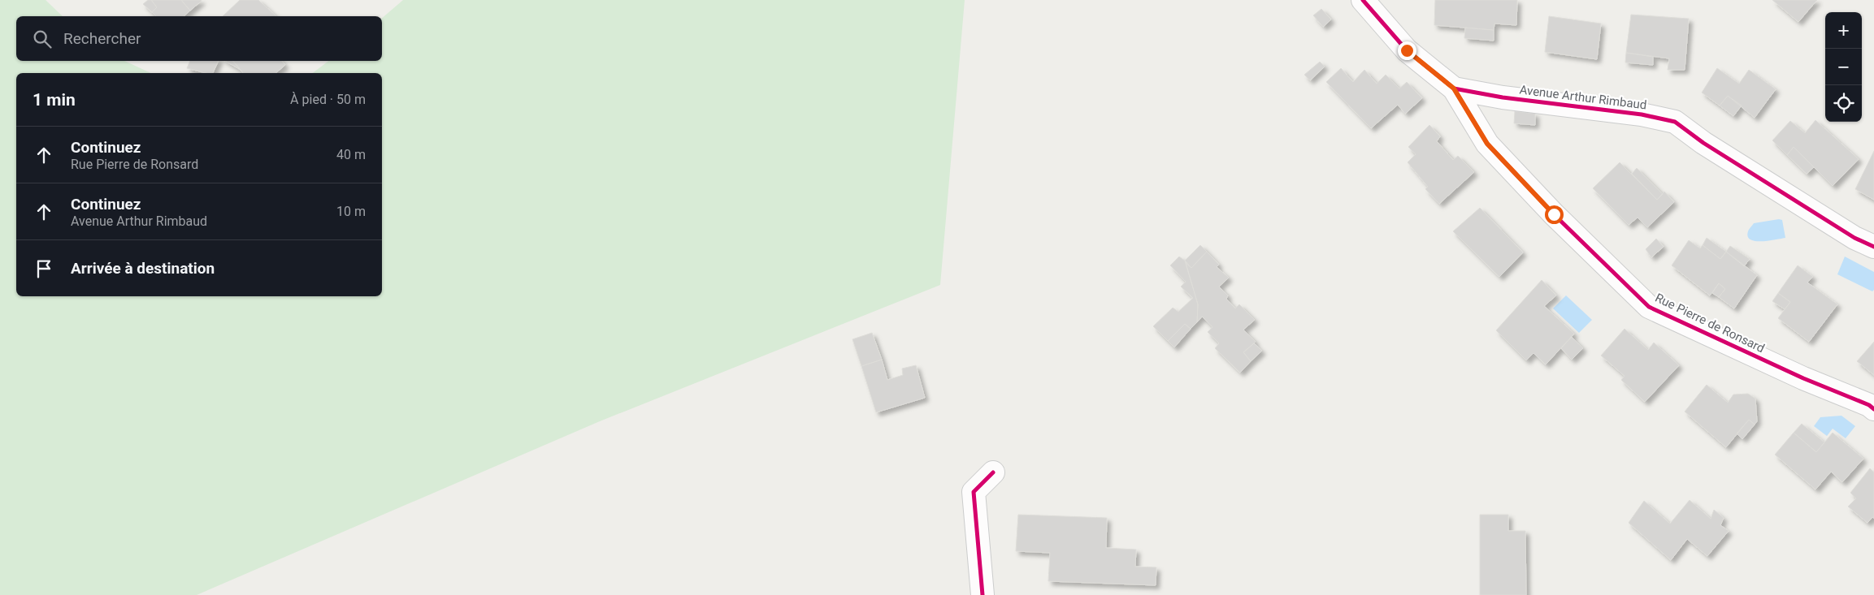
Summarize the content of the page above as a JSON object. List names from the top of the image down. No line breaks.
{"streets":{"street":["Avenue Arthur Rimbaud","Rue Pierre de Ronsard"]},"crossings":[["Avenue Arthur Rimbaud","Rue Pierre de Ronsard"]],"page":{"map_buttons":["+","−"],"search":"Rechercher","heading":["1 min","À pied · 50 m"],"list":[["Continuez","Rue Pierre de Ronsard","40 m"],["Continuez","Avenue Arthur Rimbaud","10 m"],"Arrivée à destination"]}}
